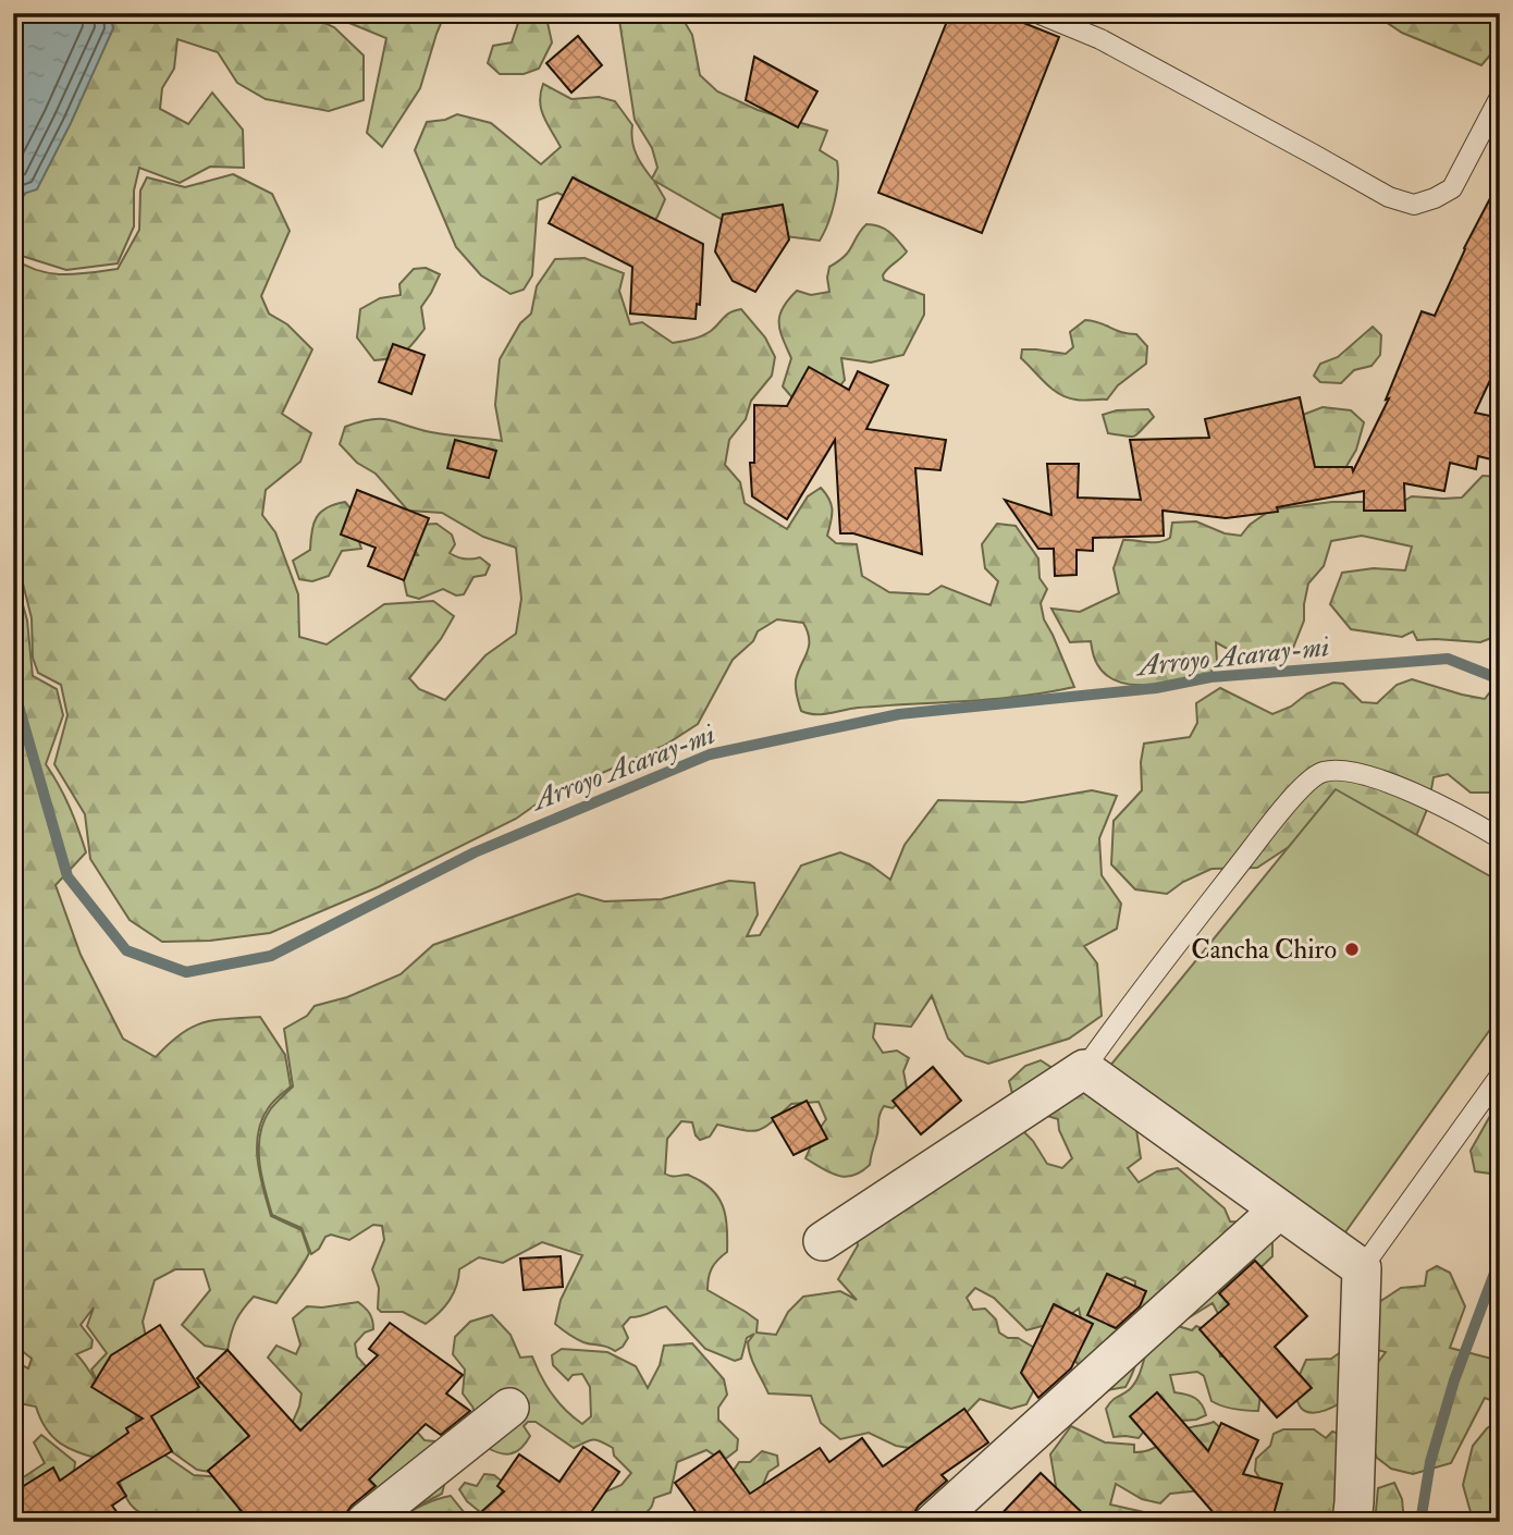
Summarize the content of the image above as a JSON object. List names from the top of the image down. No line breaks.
{"water":["Arroyo Acaray-mi"],"places":["Cancha Chiro"]}
